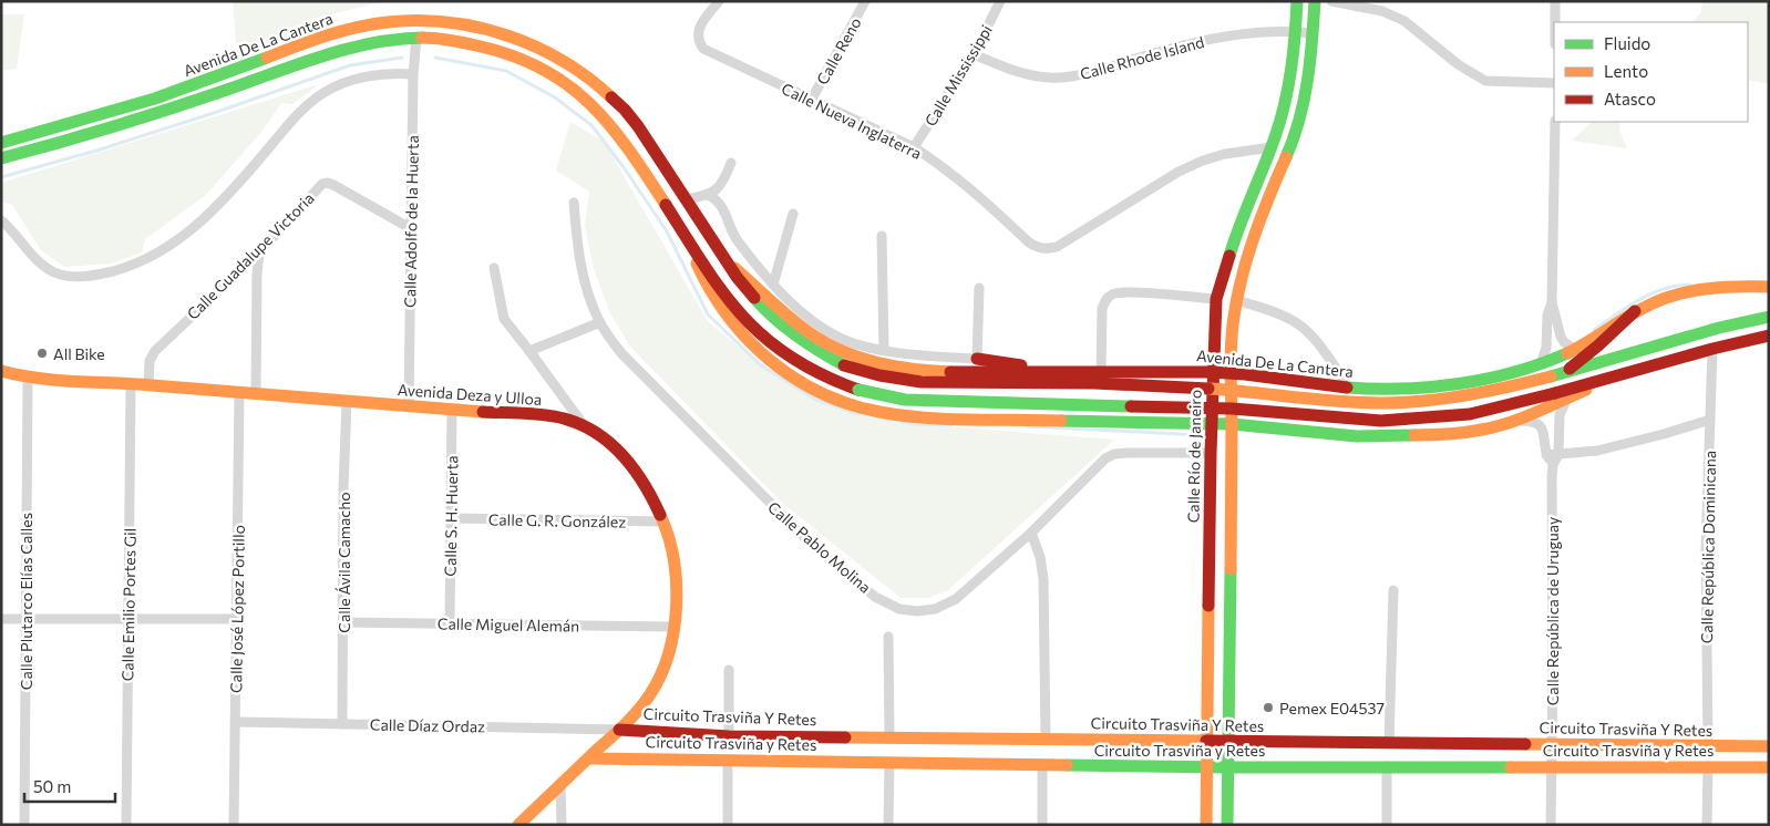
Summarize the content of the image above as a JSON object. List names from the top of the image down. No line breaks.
{"streets":{"street":["Avenida De La Cantera","Calle Reno","Calle Rhode Island","Calle Mississippi","Calle Nueva Inglaterra","Calle Adolfo de la Huerta","Calle Guadalupe Victoria","Avenida Deza y Ulloa","Calle Río de Janeiro","Calle S. H. Huerta","Calle G. R. González","Calle Pablo Molina","Calle República Dominicana","Calle Ávila Camacho","Calle Plutarco Elías Calles","Calle Emilio Portes Gil","Calle José López Portillo","Calle República de Uruguay","Calle Miguel Alemán","Circuito Trasviña Y Retes","Calle Díaz Ordaz","Circuito Trasviña y Retes"]},"crossings":[["Avenida De La Cantera","Calle Adolfo de la Huerta"],["Avenida De La Cantera","Calle Río de Janeiro"],["Avenida De La Cantera","Calle República Dominicana"],["Calle Reno","Calle Nueva Inglaterra"],["Calle Rhode Island","Calle Mississippi"],["Calle Rhode Island","Calle Río de Janeiro"],["Calle Mississippi","Calle Nueva Inglaterra"],["Calle Nueva Inglaterra","Calle Río de Janeiro"],["Calle Adolfo de la Huerta","Calle Guadalupe Victoria"],["Calle Adolfo de la Huerta","Avenida Deza y Ulloa"],["Calle Guadalupe Victoria","Avenida Deza y Ulloa"],["Avenida Deza y Ulloa","Calle S. H. Huerta"],["Avenida Deza y Ulloa","Calle G. R. González"],["Avenida Deza y Ulloa","Calle Ávila Camacho"],["Avenida Deza y Ulloa","Calle Plutarco Elías Calles"],["Avenida Deza y Ulloa","Calle Emilio Portes Gil"],["Avenida Deza y Ulloa","Calle José López Portillo"],["Avenida Deza y Ulloa","Calle Miguel Alemán"],["Avenida Deza y Ulloa","Circuito Trasviña Y Retes"],["Avenida Deza y Ulloa","Calle Díaz Ordaz"],["Avenida Deza y Ulloa","Circuito Trasviña y Retes"],["Calle Río de Janeiro","Calle Pablo Molina"],["Calle Río de Janeiro","Circuito Trasviña Y Retes"],["Calle Río de Janeiro","Circuito Trasviña y Retes"],["Calle S. H. Huerta","Calle G. R. González"],["Calle S. H. Huerta","Calle Miguel Alemán"],["Calle República Dominicana","Circuito Trasviña Y Retes"],["Calle Ávila Camacho","Calle Miguel Alemán"],["Calle Ávila Camacho","Calle Díaz Ordaz"],["Calle José López Portillo","Calle Díaz Ordaz"],["Calle República de Uruguay","Circuito Trasviña Y Retes"],["Calle República de Uruguay","Circuito Trasviña y Retes"],["Circuito Trasviña Y Retes","Calle Díaz Ordaz"]],"places":["All Bike","Pemex E04537"],"legend":["Fluido","Lento","Atasco"],"scale_bar":"50 m"}
